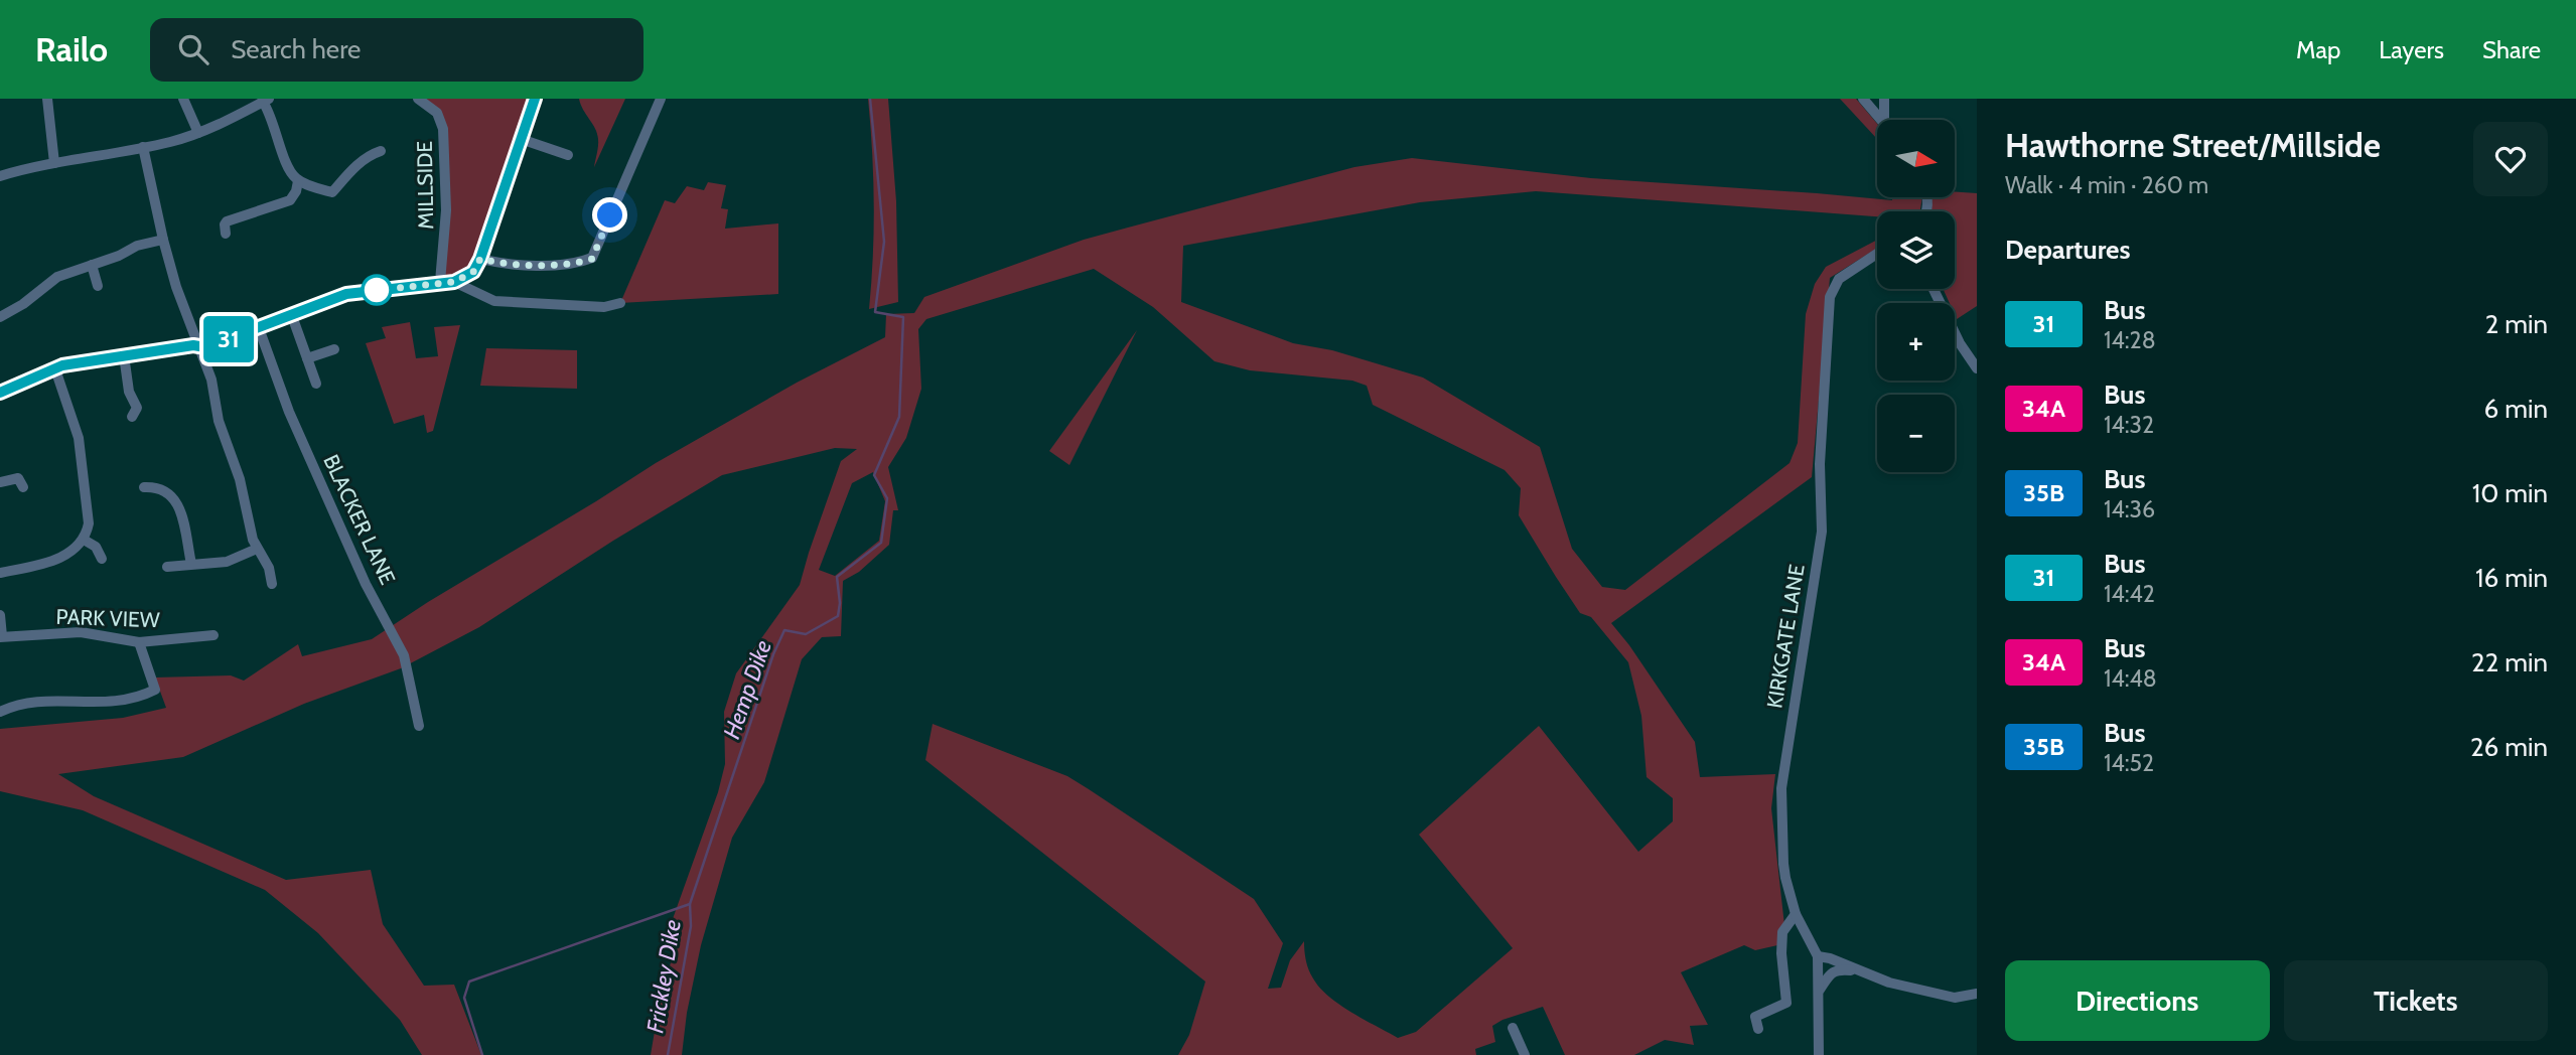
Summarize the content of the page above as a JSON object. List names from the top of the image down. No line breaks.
{"streets":{"street":["MILLSIDE","BLACKER LANE","PARK VIEW","KIRKGATE LANE"]},"water":["Hemp Dike","Frickley Dike"],"lines":["bus line 31"],"north":"right","page":{"header":"Railo","search":"Search here","nav":["Map","Layers","Share"],"on_map":"31","heading":[["Hawthorne Street/Millside","Walk · 4 min · 260 m"],"Departures"],"map_buttons":["+","−"],"list":[{"mark":"31","name":"Bus","note":"14:28","value":"2 min"},{"mark":"34A","name":"Bus","note":"14:32","value":"6 min"},{"mark":"35B","name":"Bus","note":"14:36","value":"10 min"},{"mark":"31","name":"Bus","note":"14:42","value":"16 min"},{"mark":"34A","name":"Bus","note":"14:48","value":"22 min"},{"mark":"35B","name":"Bus","note":"14:52","value":"26 min"}],"buttons":["Directions","Tickets"]}}
